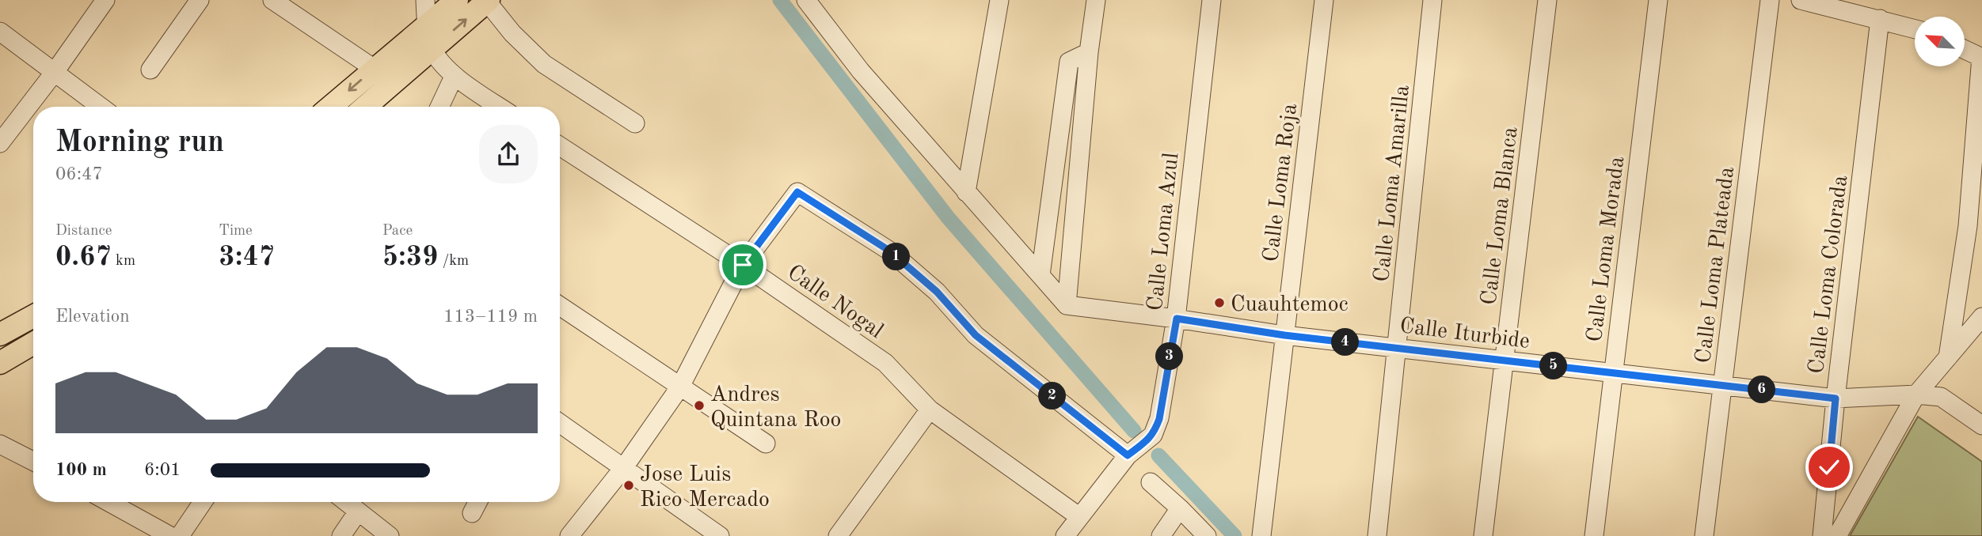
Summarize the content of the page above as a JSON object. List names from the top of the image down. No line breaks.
{"streets":{"street":["Calle Loma Roja","Calle Loma Amarilla","Calle Loma Blanca","Calle Loma Azul","Calle Loma Morada","Calle Loma Plateada","Calle Loma Colorada","Calle Nogal","Calle Iturbide"]},"crossings":[["Calle Loma Roja","Calle Iturbide"],["Calle Loma Amarilla","Calle Iturbide"],["Calle Loma Blanca","Calle Iturbide"],["Calle Loma Azul","Calle Nogal"],["Calle Loma Azul","Calle Iturbide"],["Calle Loma Morada","Calle Iturbide"],["Calle Loma Plateada","Calle Iturbide"],["Calle Loma Colorada","Calle Iturbide"]],"places":["Cuauhtemoc","Andres Quintana Roo","Jose Luis Rico Mercado"],"north":"top left","page":{"heading":["Morning run","06:47"],"stats":[["Distance","0.67 km"],["Time","3:47"],["Pace","5:39 /km"]],"pins":["1","4","3","5","6","2"],"chart":["Elevation","113–119 m"],"list":[{"name":"100 m","note":"6:01"}]}}
